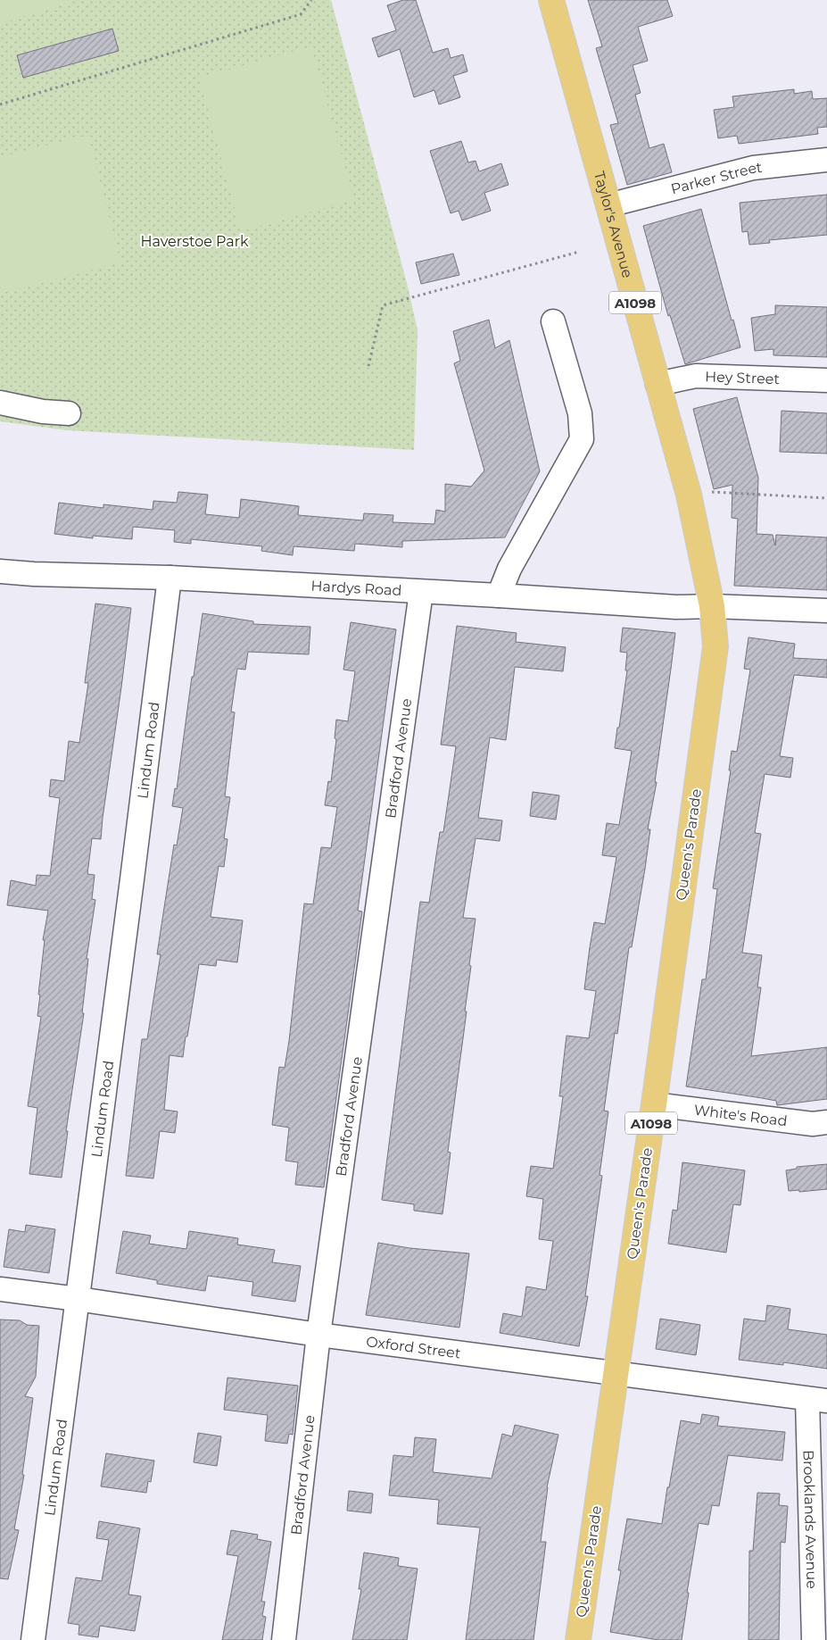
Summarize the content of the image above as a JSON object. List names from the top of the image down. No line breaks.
{"streets":{"main road":["Taylor's Avenue","A1098","Queen's Parade"],"street":["Parker Street","Hey Street","Hardys Road","Lindum Road","Bradford Avenue","White's Road","Oxford Street","Brooklands Avenue"]},"crossings":[["Parker Street","Taylor's Avenue"],["Taylor's Avenue","Hey Street"],["Taylor's Avenue","Hardys Road"],["Taylor's Avenue","Queen's Parade"],["Hardys Road","Lindum Road"],["Hardys Road","Bradford Avenue"],["Hardys Road","Queen's Parade"],["Lindum Road","Oxford Street"],["Bradford Avenue","Oxford Street"],["Queen's Parade","White's Road"],["Queen's Parade","Oxford Street"],["Oxford Street","Brooklands Avenue"]],"parks":["Haverstoe Park"]}
